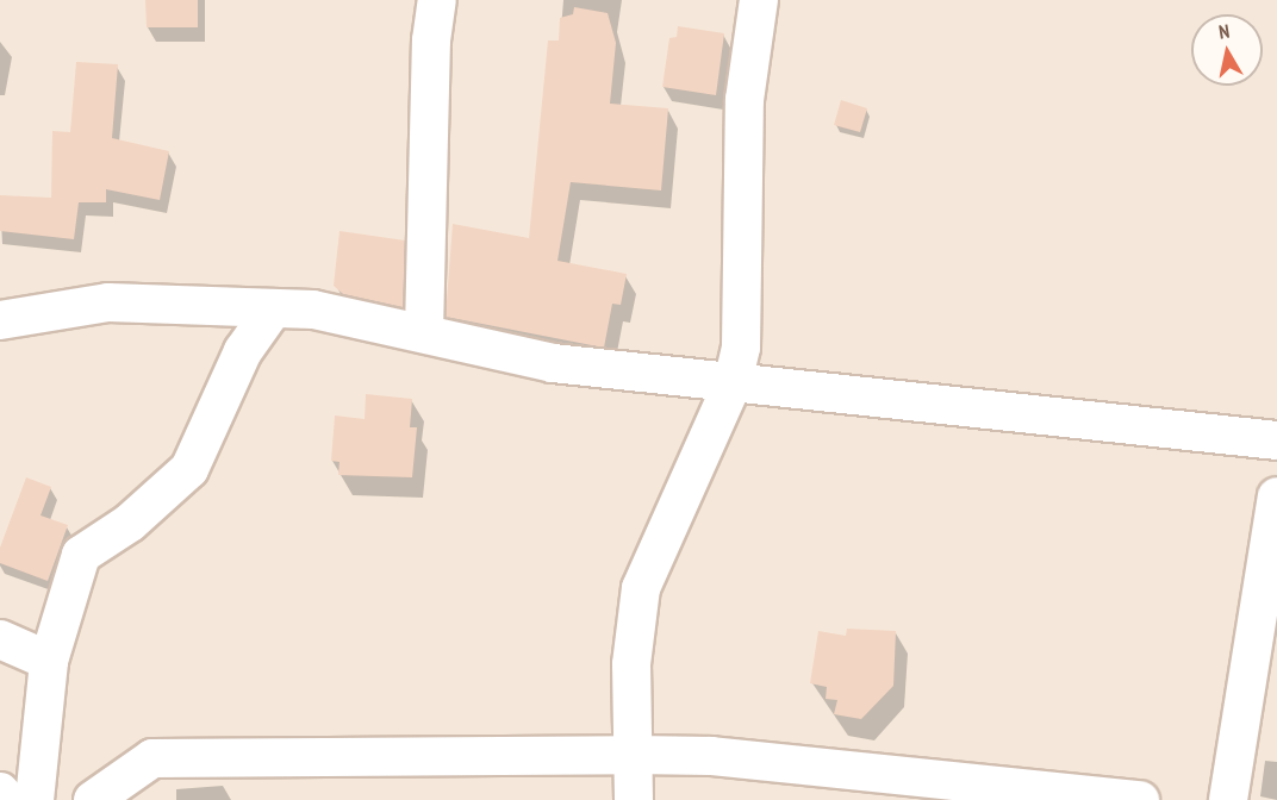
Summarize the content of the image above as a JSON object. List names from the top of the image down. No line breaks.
{"north":"top"}
